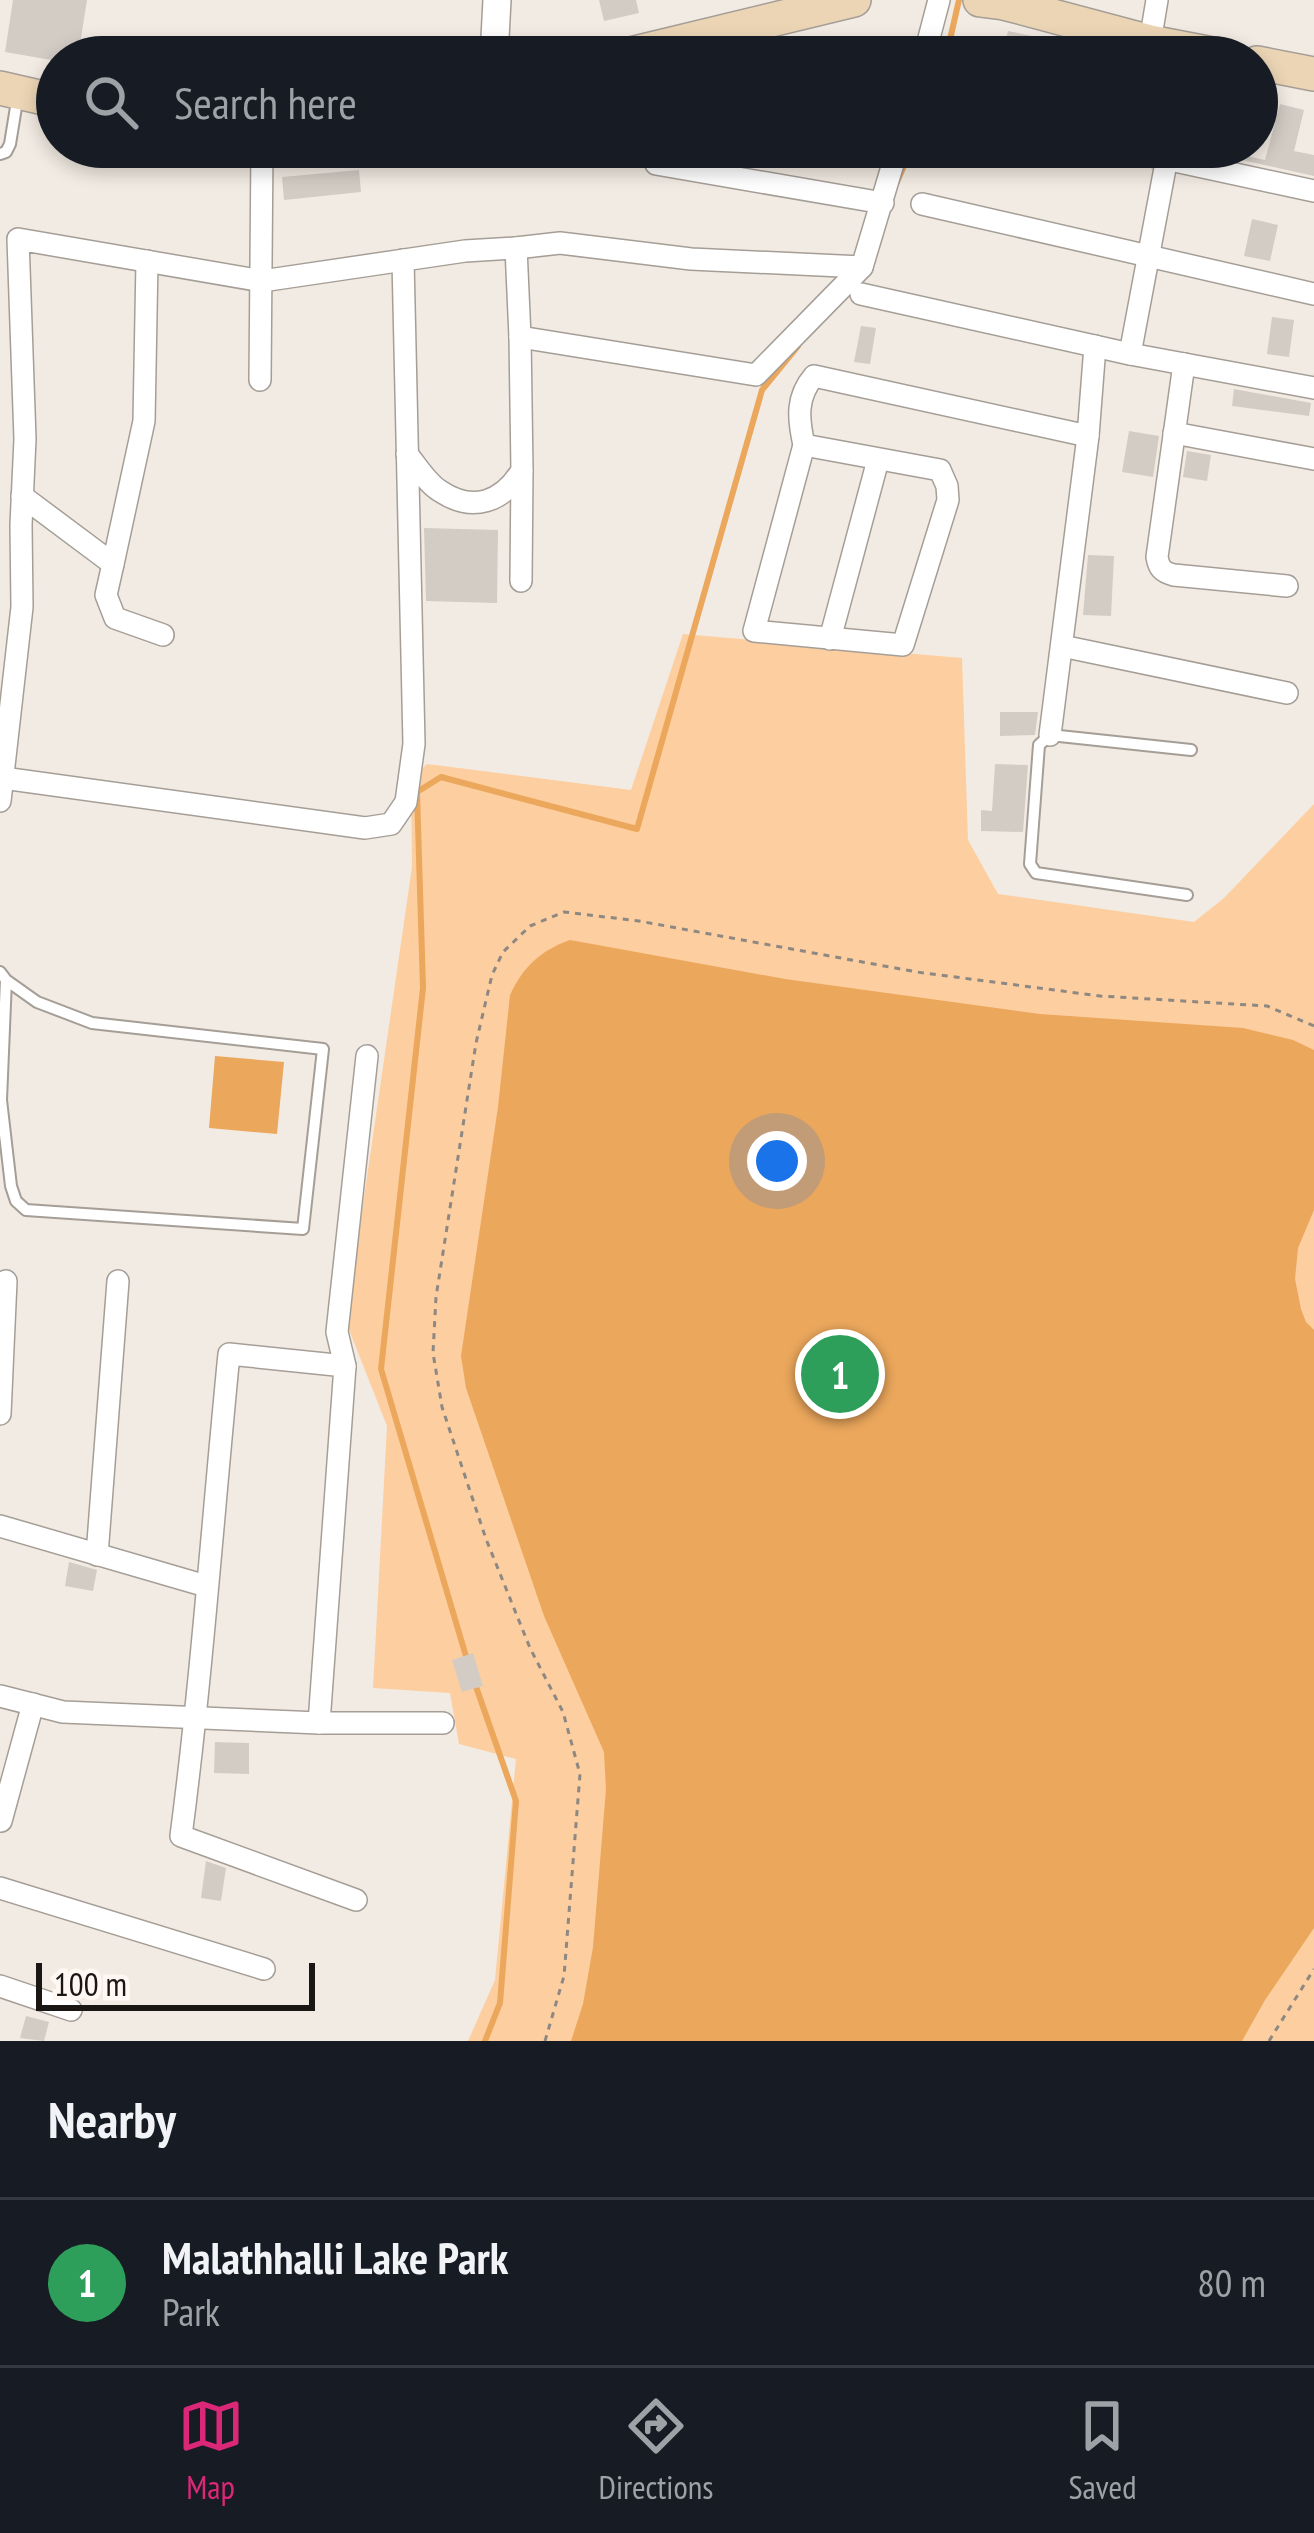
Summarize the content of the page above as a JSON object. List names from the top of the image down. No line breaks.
{"scale_bar":"100 m","page":{"search":"Search here","pins":"1","scale":"100 m","heading":"Nearby","list":[{"mark":"1","name":"Malathhalli Lake Park","note":"Park","value":"80 m"}],"nav":["Map","Directions","Saved"]}}
